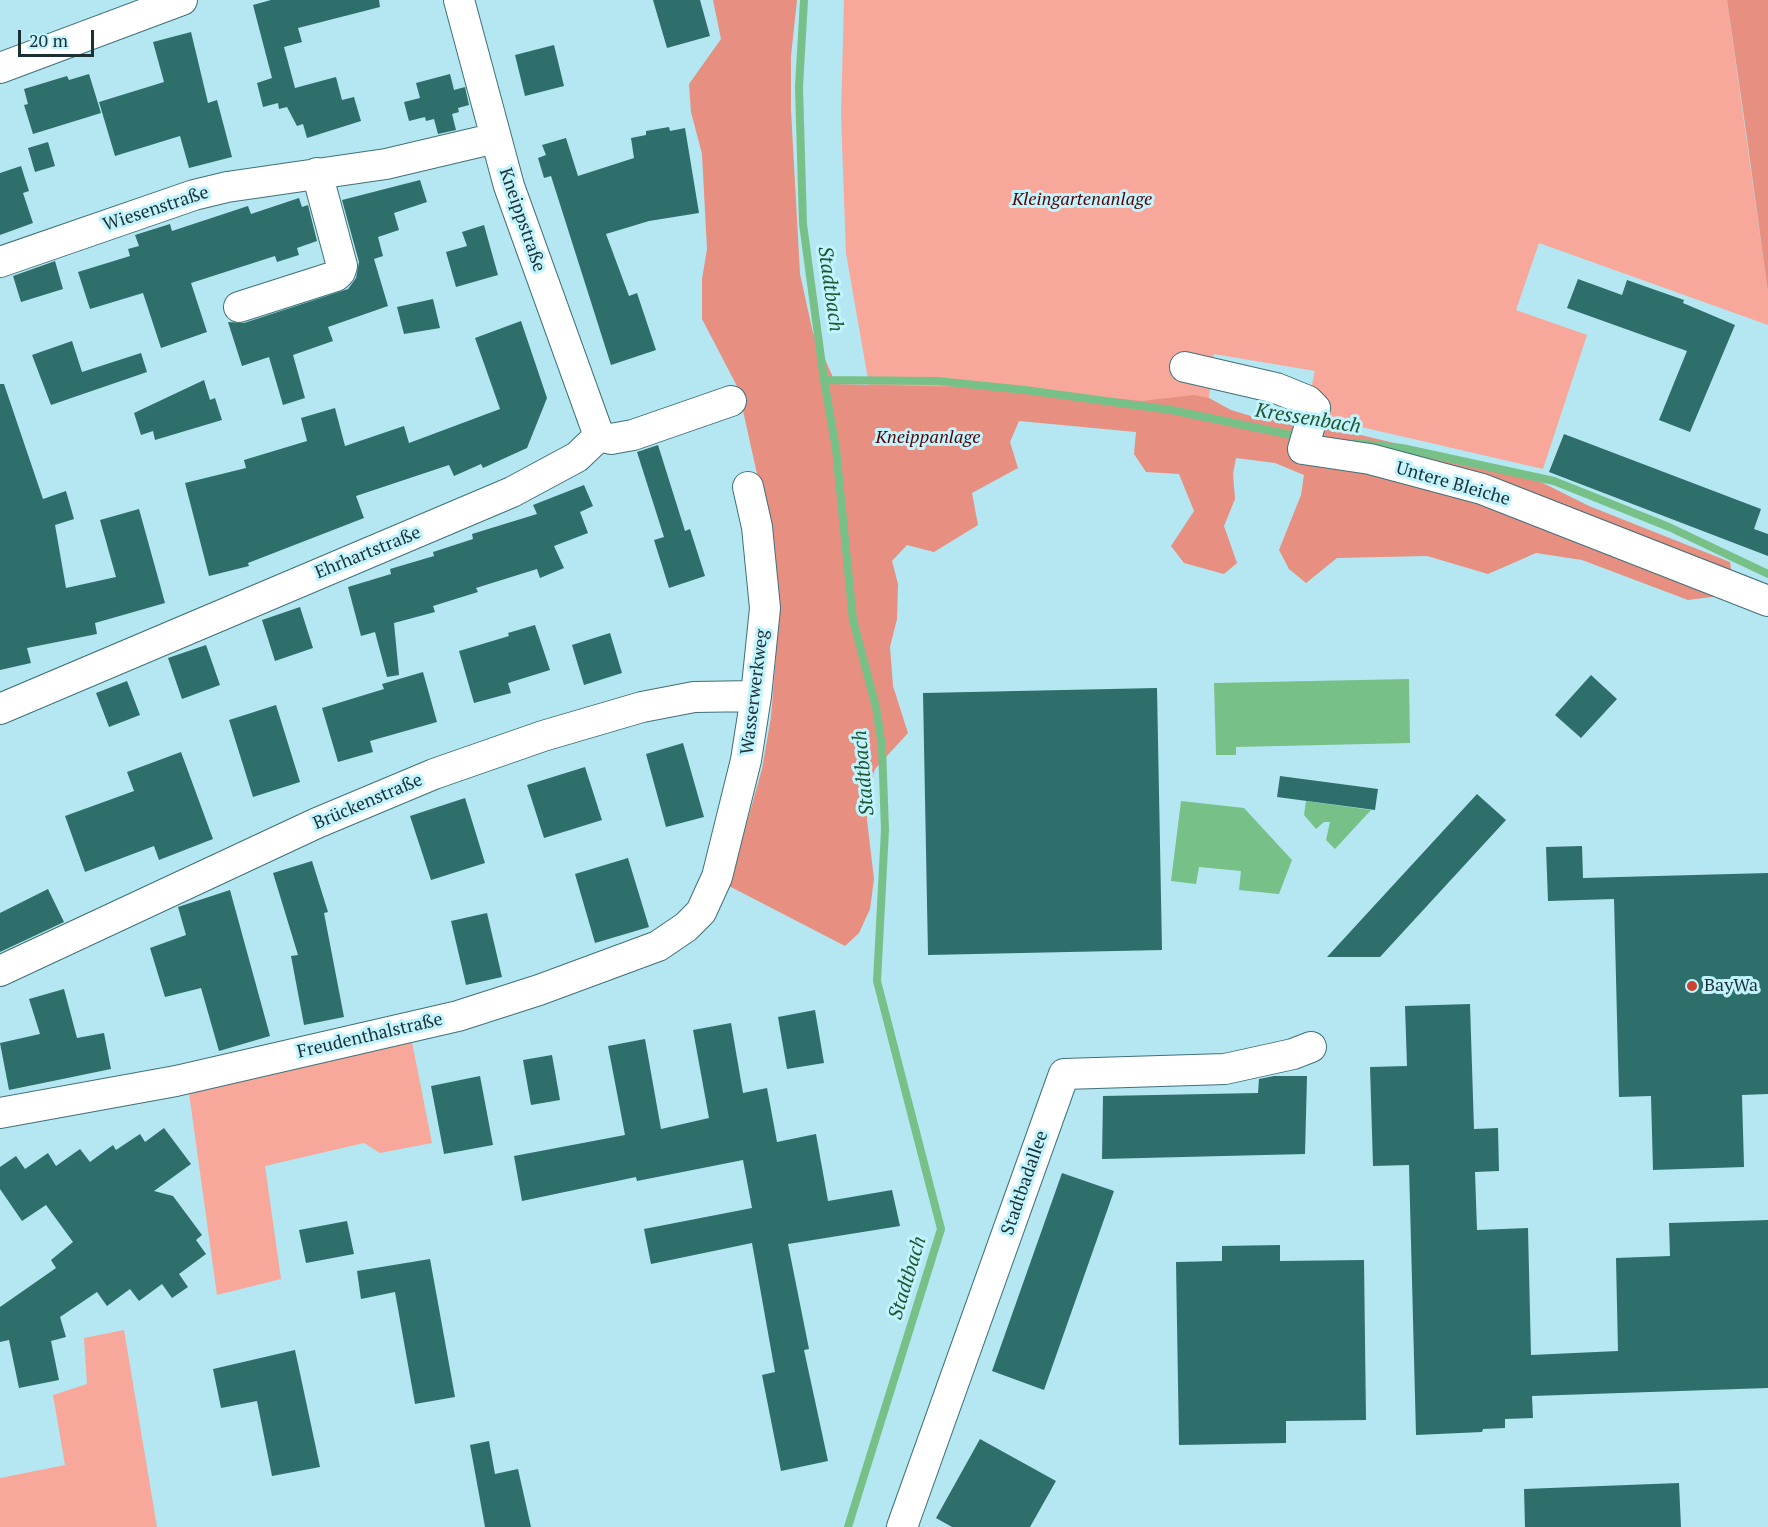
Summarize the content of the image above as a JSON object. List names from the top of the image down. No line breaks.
{"streets":{"street":["Wiesenstraße","Kneippstraße","Untere Bleiche","Ehrhartstraße","Wasserwerkweg","Brückenstraße","Freudenthalstraße","Stadtbadallee"]},"crossings":[["Wiesenstraße","Kneippstraße"],["Kneippstraße","Ehrhartstraße"],["Wasserwerkweg","Brückenstraße"],["Wasserwerkweg","Freudenthalstraße"]],"water":["Stadtbach","Kressenbach"],"parks":["Kleingartenanlage","Kneippanlage"],"places":["BayWa"],"scale_bar":"20 m"}
